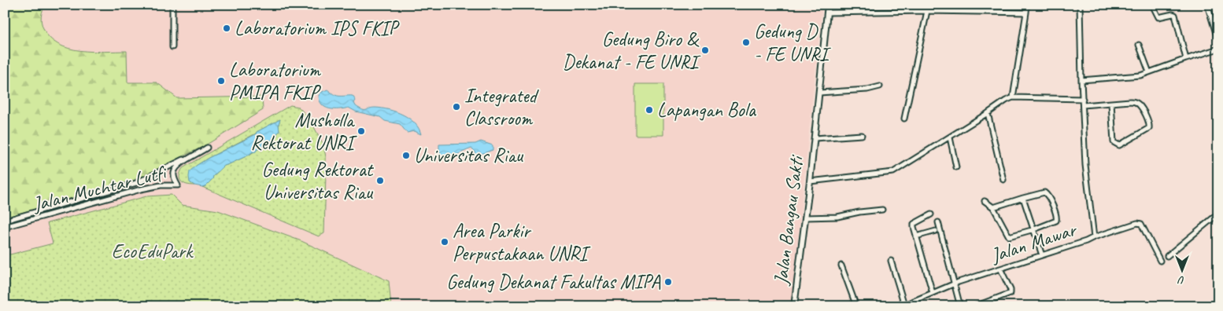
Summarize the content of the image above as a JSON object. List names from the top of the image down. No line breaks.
{"streets":{"street":["Jalan Muchtar Lutfi","Jalan Bangau Sakti","Jalan Mawar"]},"parks":["EcoEduPark"],"places":["Laboratorium IPS FKIP","Gedung D - FE UNRI","Gedung Biro & Dekanat - FE UNRI","Laboratorium PMIPA FKIP","Integrated Classroom","Lapangan Bola","Musholla Rektorat UNRI","Universitas Riau","Gedung Rektorat Universitas Riau","Area Parkir Perpustakaan UNRI","Gedung Dekanat Fakultas MIPA"],"north":"bottom"}
